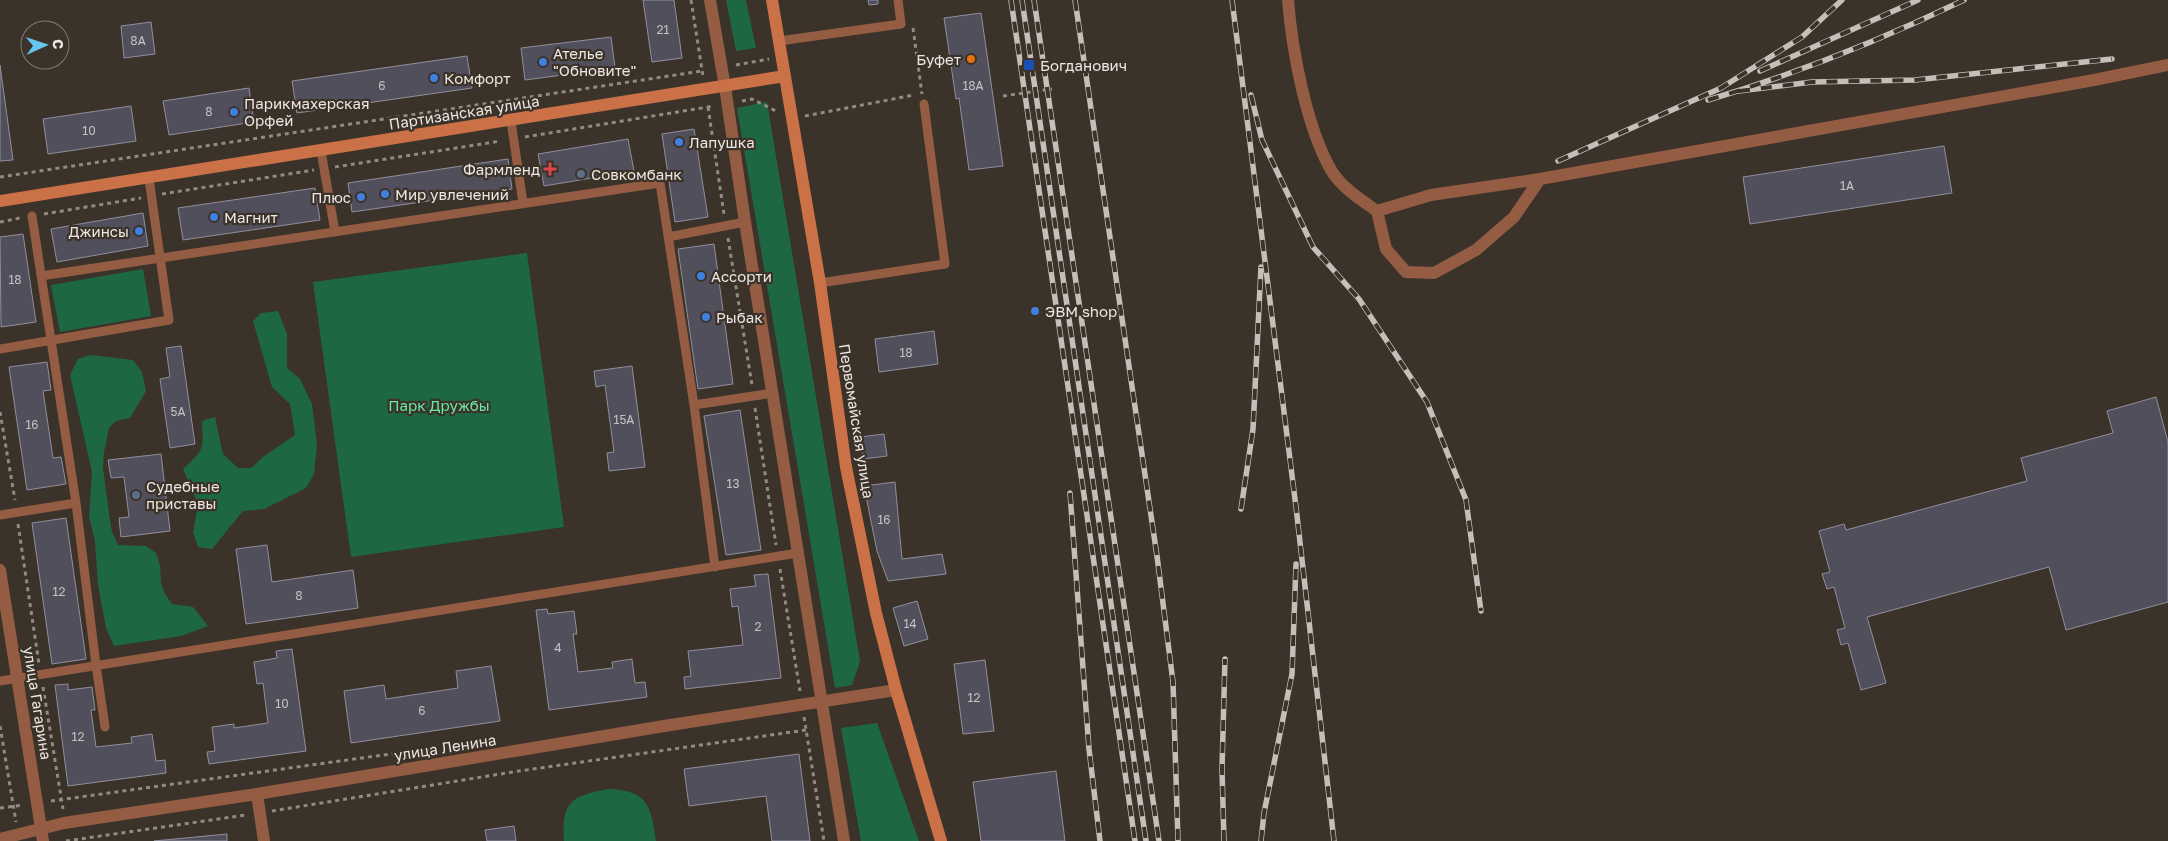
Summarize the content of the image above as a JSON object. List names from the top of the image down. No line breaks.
{"streets":{"main road":["Партизанская улица","Первомайская улица"],"street":["улица Гагарина","улица Ленина"]},"crossings":[["Партизанская улица","Первомайская улица"],["Первомайская улица","улица Ленина"],["улица Гагарина","улица Ленина"]],"parks":["Парк Дружбы"],"places":{"other":["Буфет","Ателье \"Обновите\"","Комфорт","Парикмахерская Орфей","Лапушка","Совкомбанк","Мир увлечений","Плюс","Магнит","Джинсы","Ассорти","ЭВМ shop","Рыбак","Судебные приставы"],"transit":["Богданович"],"health":["Фармленд"]},"house_numbers":["21","8А","6","18А","8","10","1А","18","18","5А","15А","16","13","16","12","8","14","2","4","12","10","6","12"],"north":"right"}
